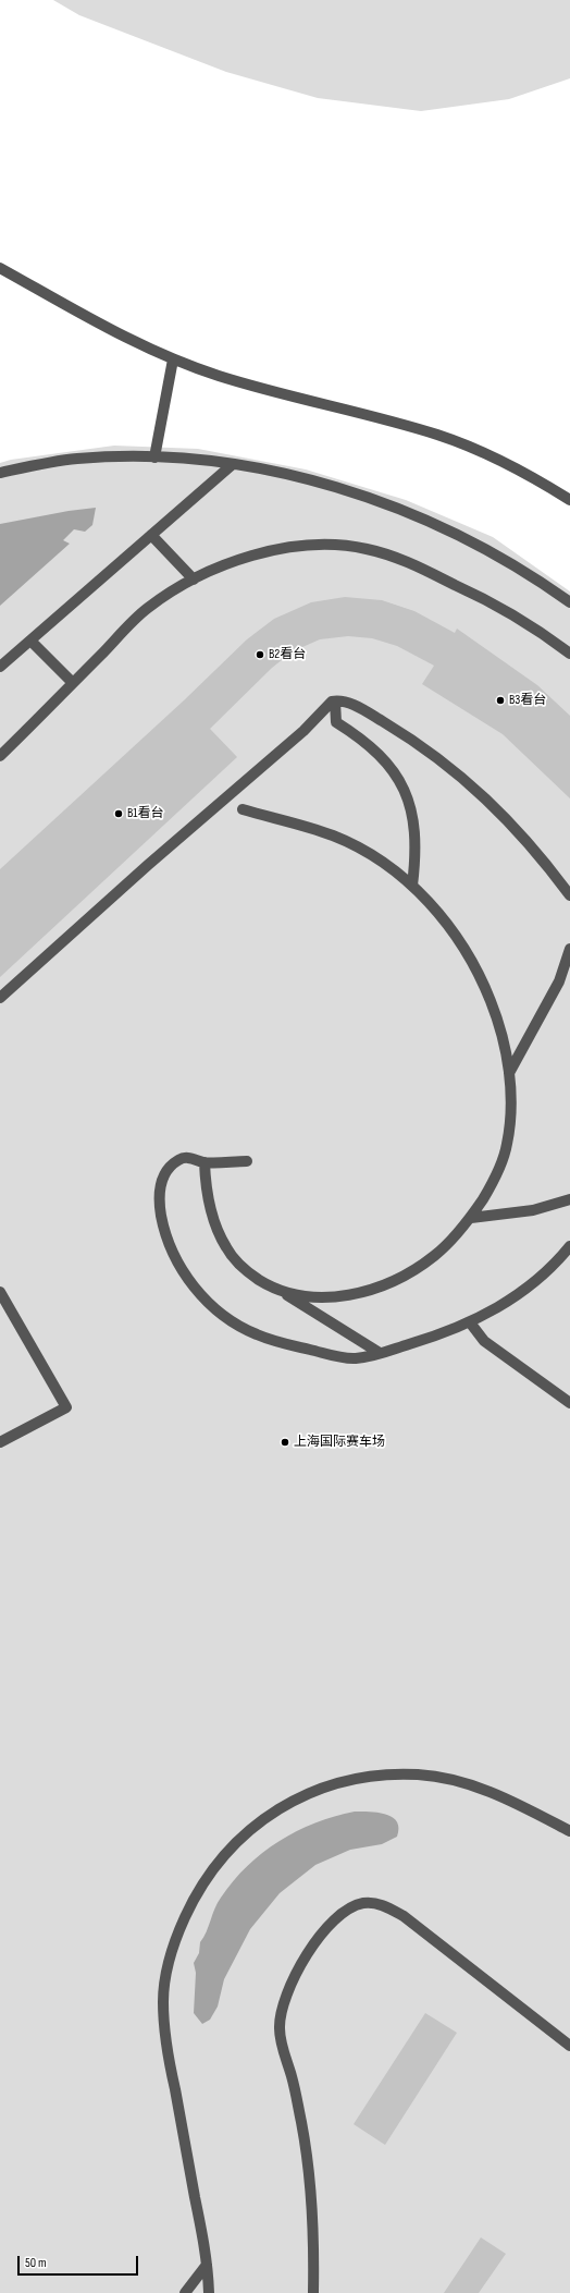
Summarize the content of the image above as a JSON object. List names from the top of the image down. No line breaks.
{"places":["B2看台","B3看台","B1看台","上海国际赛车场"],"scale_bar":"50 m"}
